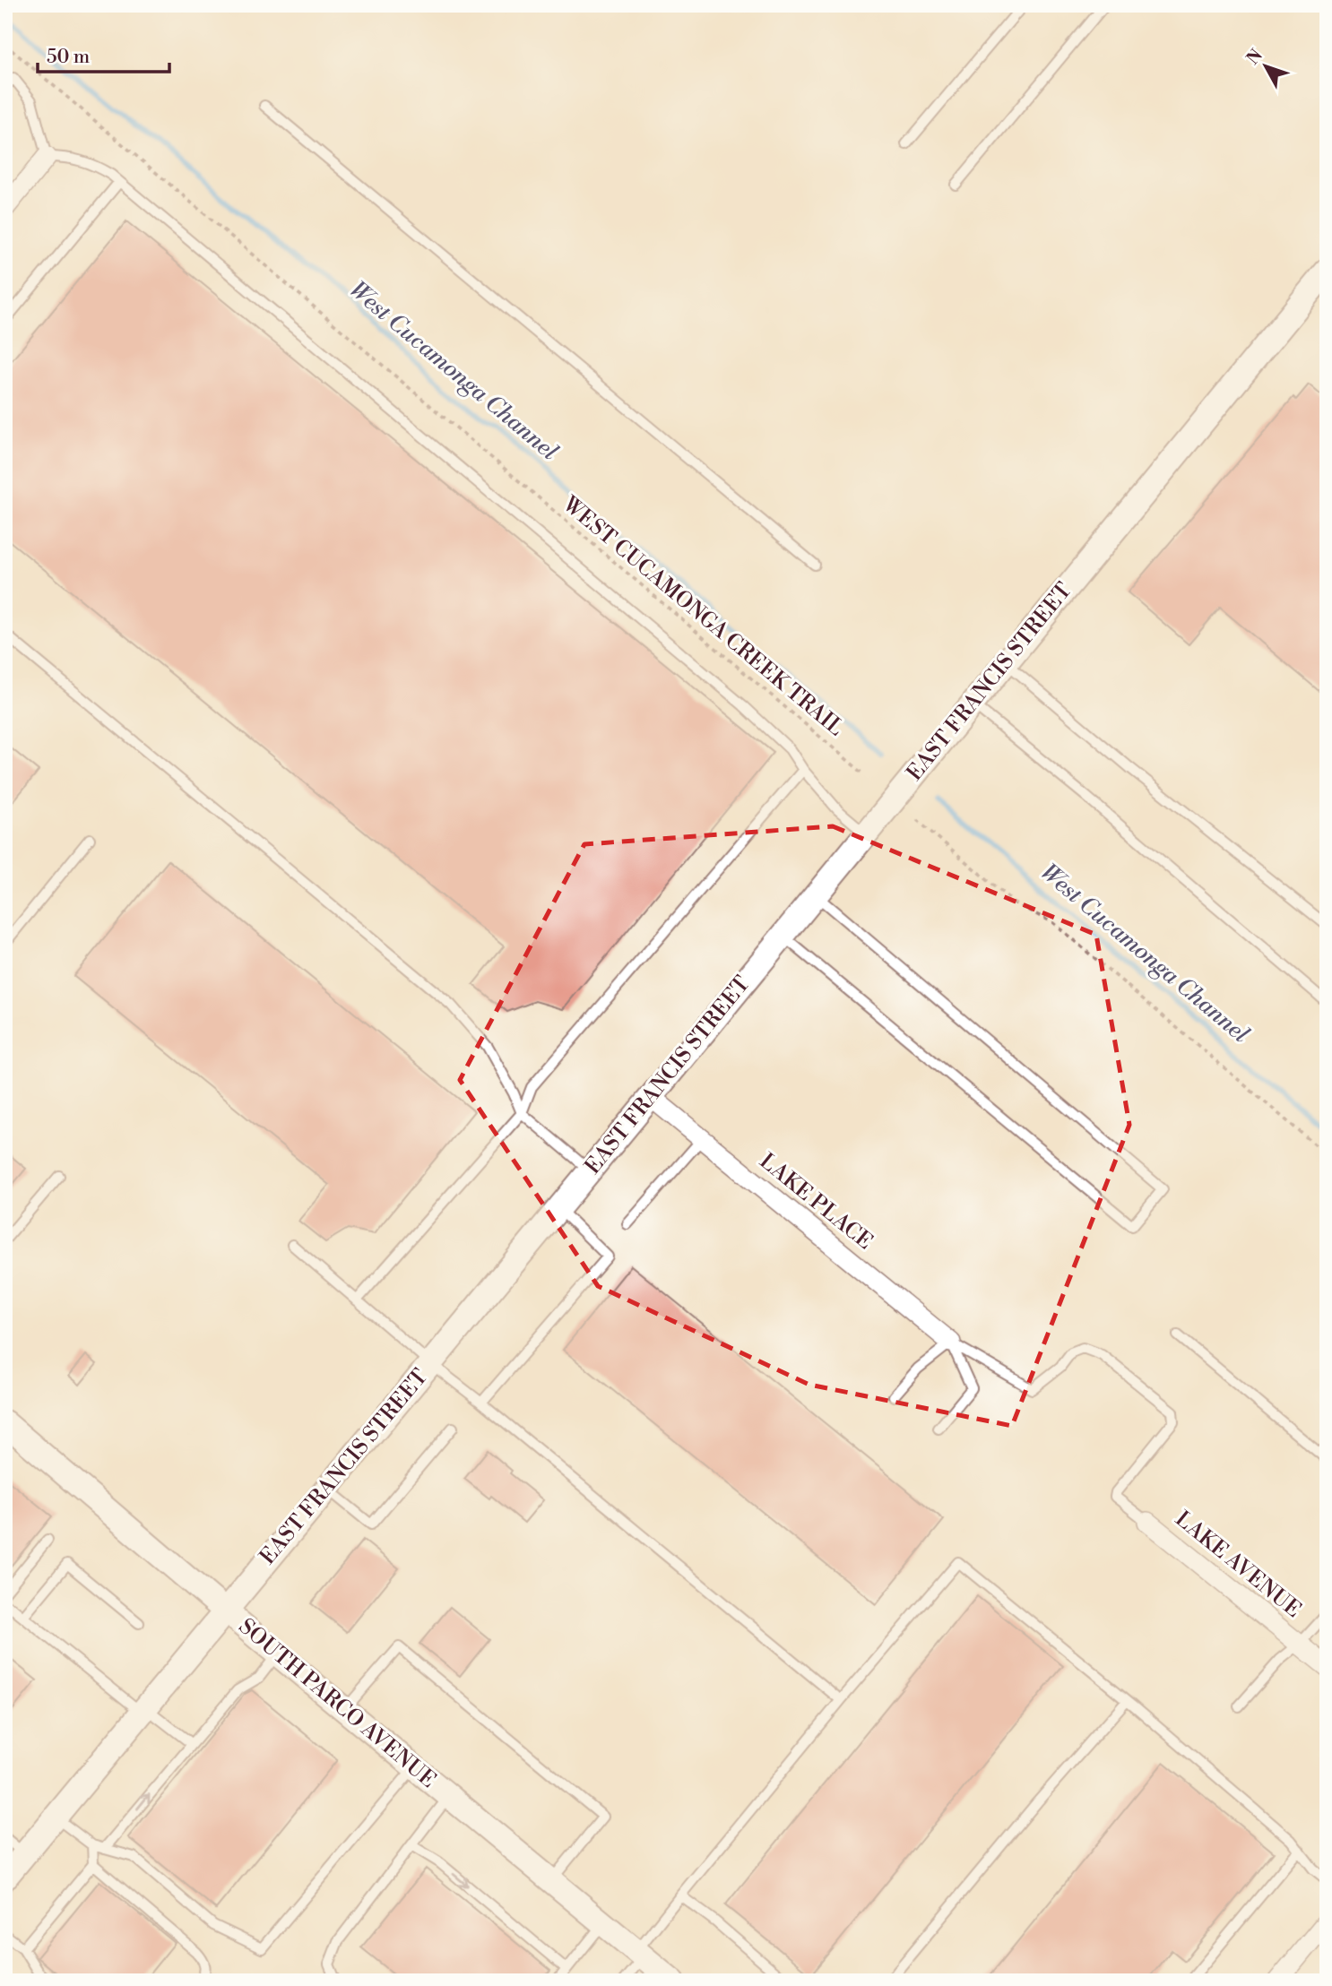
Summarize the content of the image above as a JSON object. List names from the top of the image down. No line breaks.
{"streets":{"street":["EAST FRANCIS STREET","LAKE PLACE","LAKE AVENUE","SOUTH PARCO AVENUE"],"path":["WEST CUCAMONGA CREEK TRAIL"]},"crossings":[["EAST FRANCIS STREET","LAKE PLACE"],["EAST FRANCIS STREET","SOUTH PARCO AVENUE"]],"water":["West Cucamonga Channel"],"scale_bar":"50 m","north":"top left"}
